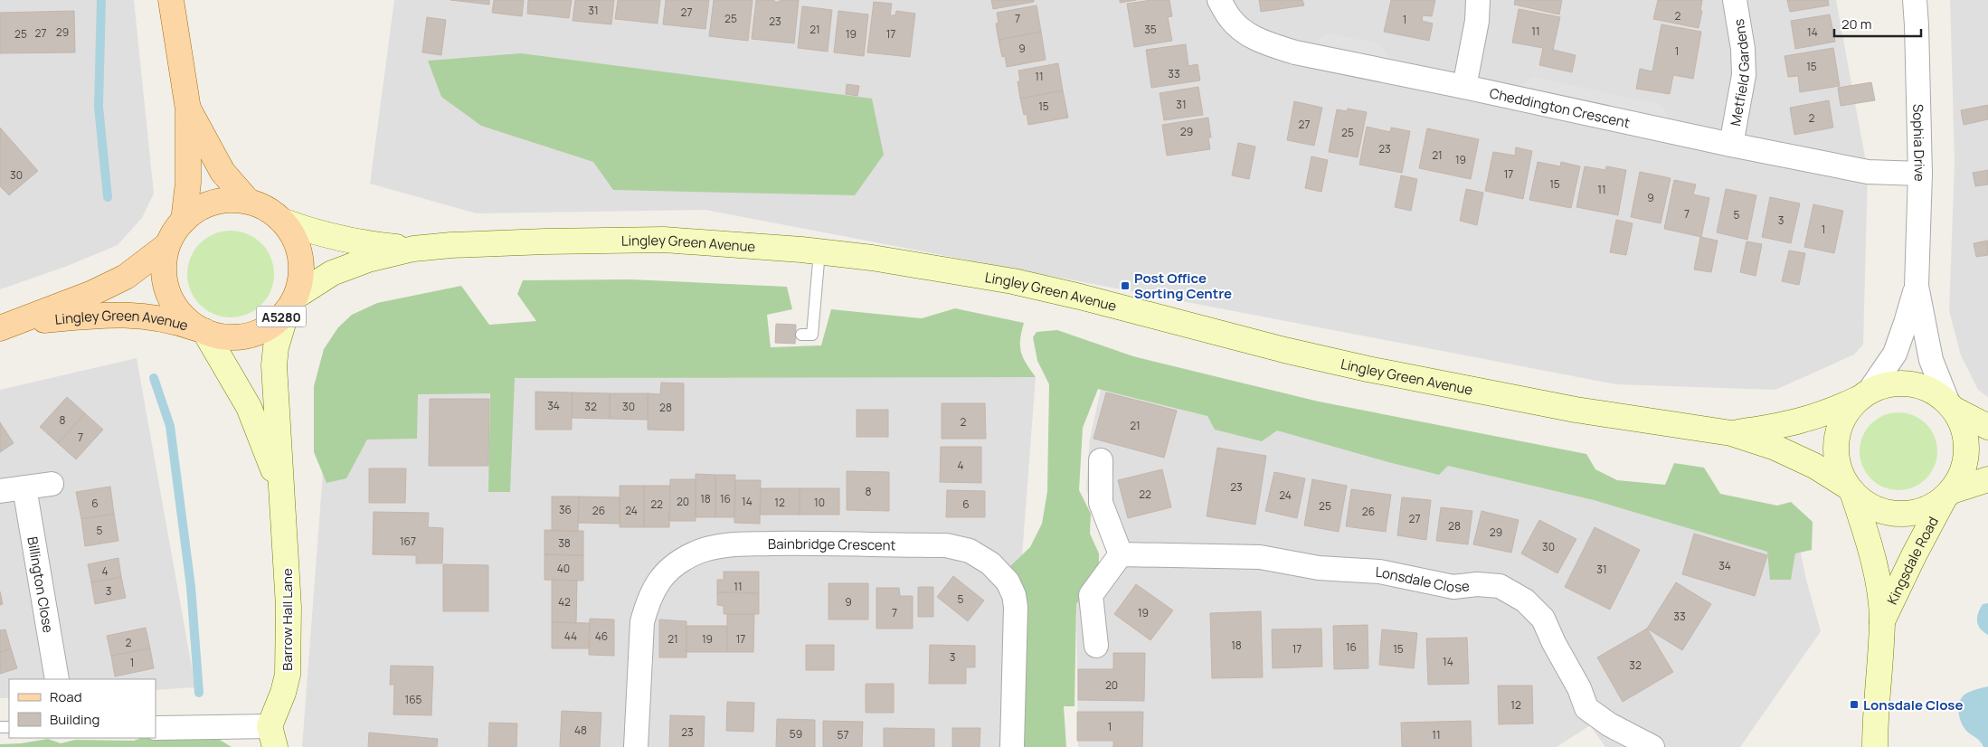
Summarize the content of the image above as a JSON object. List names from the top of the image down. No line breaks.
{"streets":{"main road":["Lingley Green Avenue","A5280"],"street":["Metfield Gardens","Cheddington Crescent","Sophia Drive","Bainbridge Crescent","Kingsdale Road","Lonsdale Close","Billington Close","Barrow Hall Lane"]},"crossings":[["Metfield Gardens","Cheddington Crescent"],["Cheddington Crescent","Sophia Drive"],["Sophia Drive","Lingley Green Avenue"],["Sophia Drive","Kingsdale Road"],["Lingley Green Avenue","A5280"],["Lingley Green Avenue","Kingsdale Road"],["Lingley Green Avenue","Barrow Hall Lane"],["A5280","Barrow Hall Lane"]],"places":{"transit":["Post Office Sorting Centre","Lonsdale Close"]},"house_numbers":["31","27","2","25","7","1","23","21","35","11","29","14","27","25","19","17","9","1","15","33","11","31","15","2","27","29","25","23","21","19","17","30","15","11","9","7","5","3","1","34","32","30","28","8","2","21","7","4","23","8","22","24","18","16","20","14","12","10","6","22","6","25","36","26","24","26","27","28","5","29","167","38","30","34","40","31","4","11","3","5","42","9","7","19","33","44","46","21","19","17","2","18","16","17","15","3","14","1","32","20","165","12","1","48","23","59","57","11"],"legend":["Road","Building"],"scale_bar":"20 m"}
